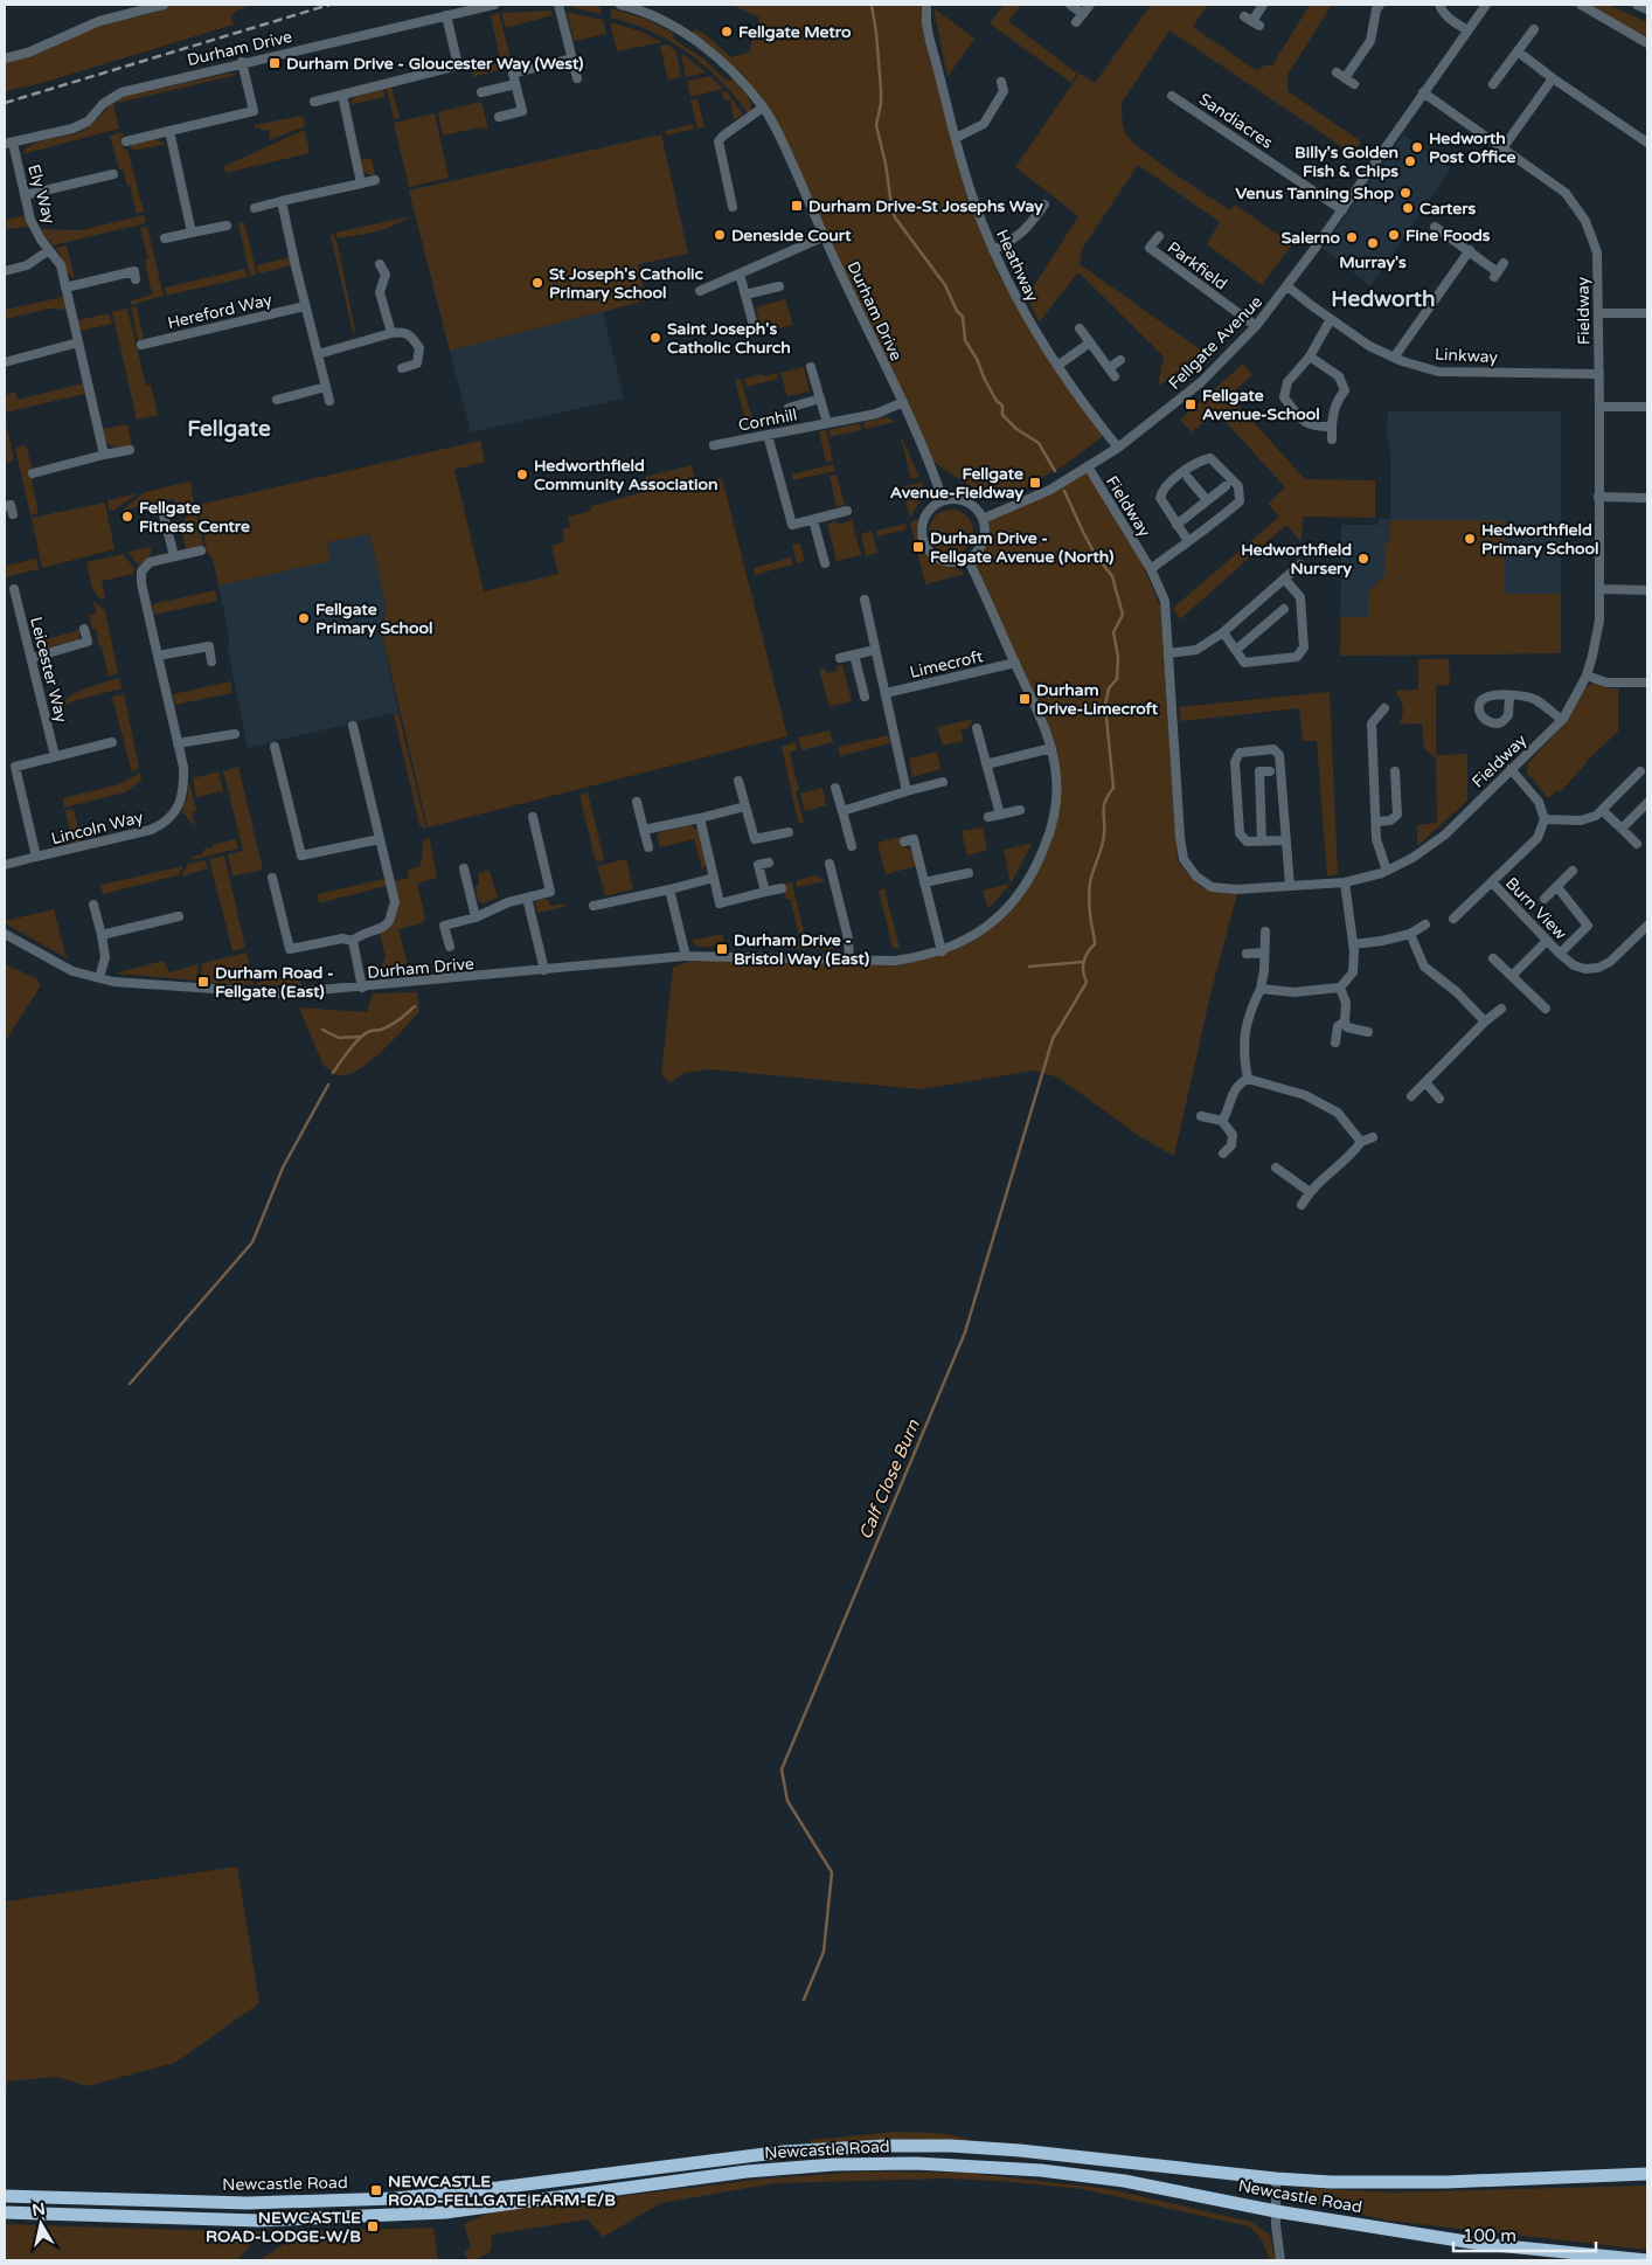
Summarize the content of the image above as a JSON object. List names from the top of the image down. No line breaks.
{"streets":{"highway":["Newcastle Road"],"street":["Durham Drive","Sandiacres","Ely Way","Heathway","Parkfield","Hereford Way","Fieldway","Fellgate Avenue","Linkway","Cornhill","Limecroft","Leicester Way","Lincoln Way","Burn View"]},"crossings":[["Durham Drive","Ely Way"],["Durham Drive","Fellgate Avenue"],["Durham Drive","Cornhill"],["Durham Drive","Limecroft"],["Sandiacres","Fellgate Avenue"],["Heathway","Fellgate Avenue"],["Parkfield","Fellgate Avenue"],["Fieldway","Fellgate Avenue"],["Fieldway","Linkway"],["Fellgate Avenue","Linkway"],["Leicester Way","Lincoln Way"]],"districts":["Hedworth","Fellgate"],"water":["Calf Close Burn"],"places":{"other":["Fellgate Metro","Hedworth Post Office","Billy's Golden Fish & Chips","Venus Tanning Shop","Carters","Deneside Court","Fine Foods","Salerno","Murray's","St Joseph's Catholic Primary School","Saint Joseph's Catholic Church","Hedworthfield Community Association","Fellgate Fitness Centre","Hedworthfield Primary School","Hedworthfield Nursery","Fellgate Primary School"],"transit":["Durham Drive - Gloucester Way (West)","Durham Drive-St Josephs Way","Fellgate Avenue-School","Fellgate Avenue-Fieldway","Durham Drive - Fellgate Avenue (North)","Durham Drive-Limecroft","Durham Drive - Bristol Way (East)","Durham Road - Fellgate (East)","NEWCASTLE ROAD-FELLGATE FARM-E/B","NEWCASTLE ROAD-LODGE-W/B"]},"scale_bar":"100 m","north":"top"}
